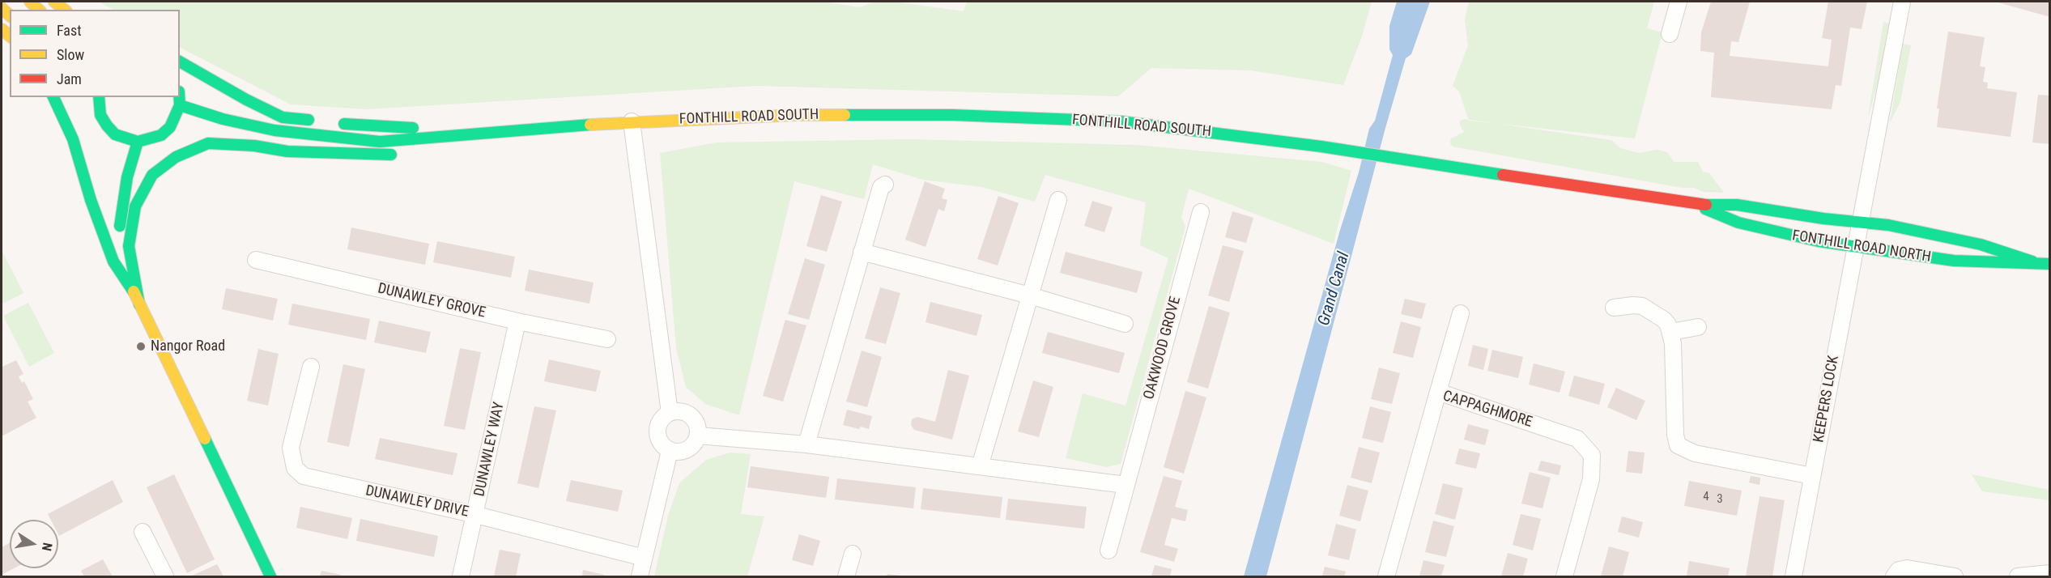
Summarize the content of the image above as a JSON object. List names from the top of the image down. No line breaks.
{"streets":{"main road":["FONTHILL ROAD SOUTH","FONTHILL ROAD NORTH"],"street":["DUNAWLEY GROVE","OAKWOOD GROVE","KEEPERS LOCK","CAPPAGHMORE","DUNAWLEY WAY","DUNAWLEY DRIVE"]},"crossings":[["FONTHILL ROAD SOUTH","FONTHILL ROAD NORTH"],["FONTHILL ROAD NORTH","KEEPERS LOCK"],["DUNAWLEY GROVE","DUNAWLEY WAY"],["DUNAWLEY WAY","DUNAWLEY DRIVE"]],"water":["Grand Canal"],"places":["Nangor Road"],"house_numbers":["4","3"],"legend":["Fast","Slow","Jam"],"north":"right"}
